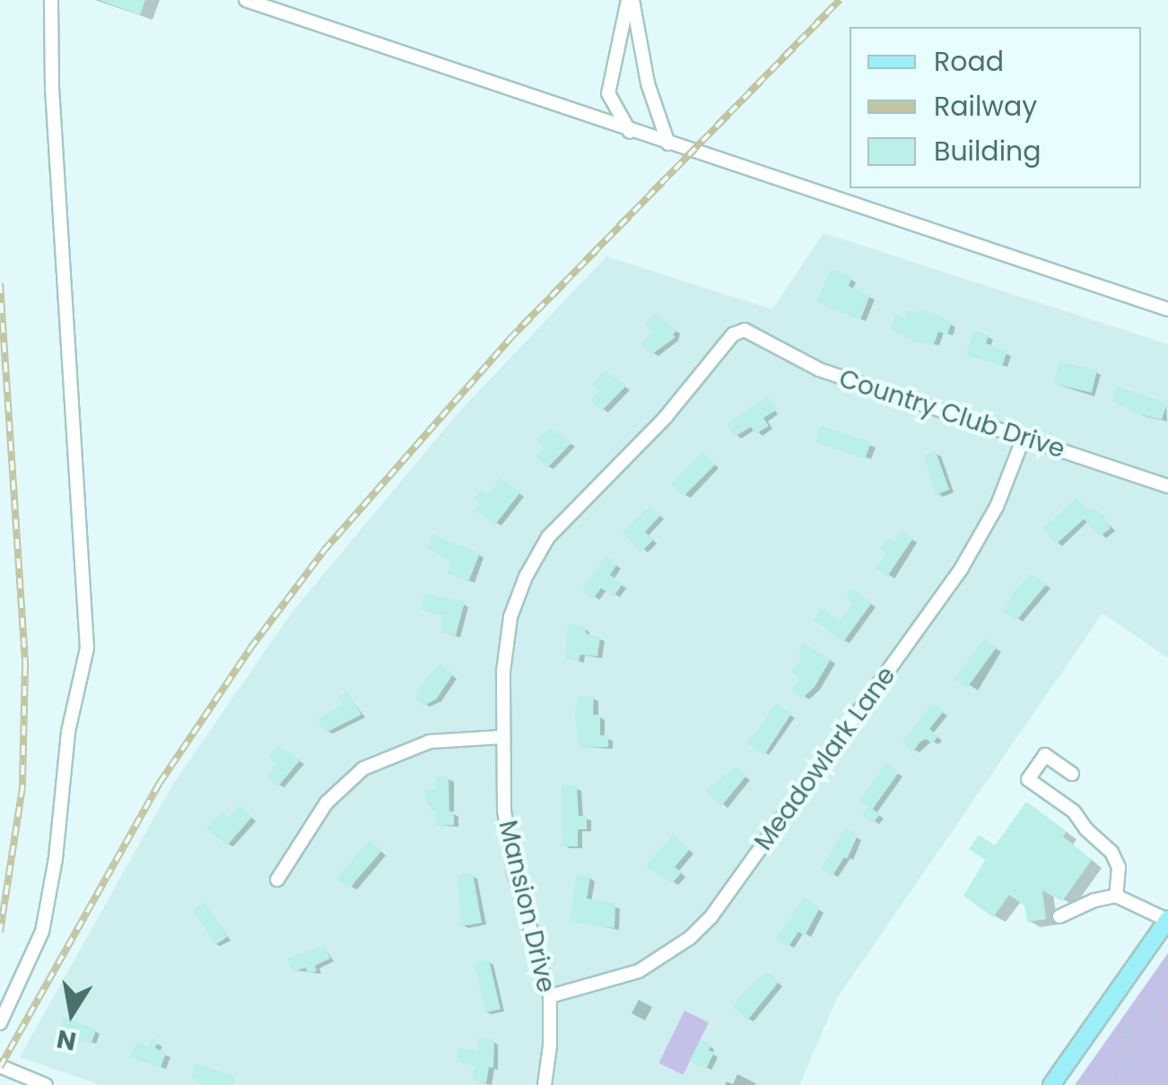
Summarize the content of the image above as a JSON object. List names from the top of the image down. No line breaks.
{"streets":{"street":["Country Club Drive","Meadowlark Lane","Mansion Drive"]},"crossings":[["Country Club Drive","Meadowlark Lane"],["Country Club Drive","Mansion Drive"],["Meadowlark Lane","Mansion Drive"]],"legend":["Road","Railway","Building"],"north":"bottom"}
